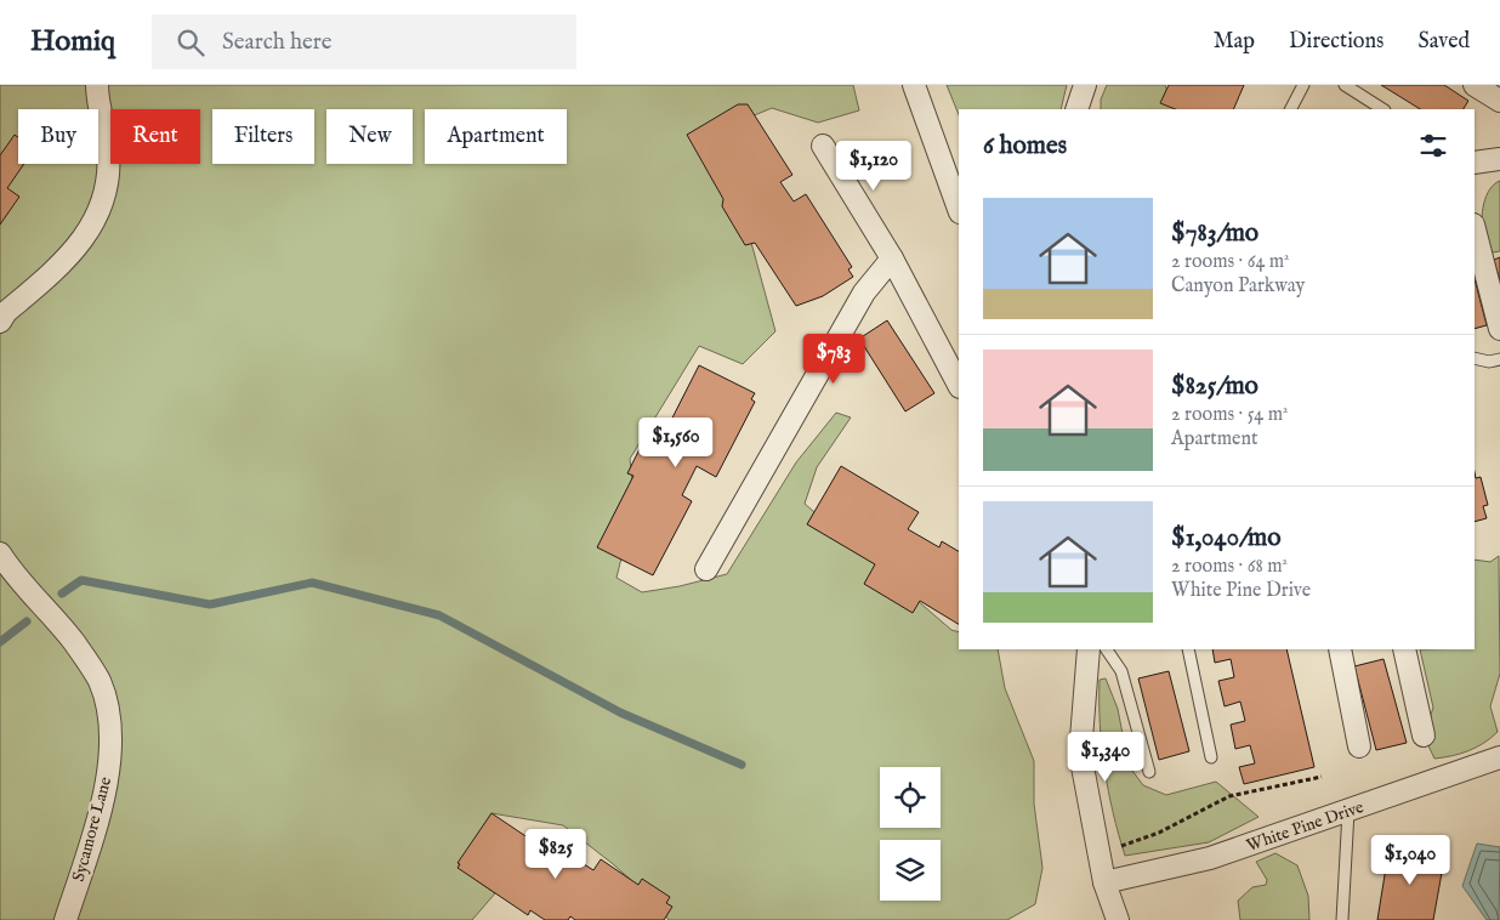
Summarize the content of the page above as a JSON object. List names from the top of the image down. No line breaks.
{"streets":{"street":["White Pine Drive","Sycamore Lane"]},"page":{"header":"Homiq","search":"Search here","nav":["Map","Directions","Saved"],"chip":["Buy","Rent","Filters","New","Apartment"],"heading":"6 homes","price":["$1,120","$783","$1,560","$1,340","$825","$1,040"],"list":[{"name":"$783/mo","note":"2 rooms · 64 m² · Canyon Parkway"},{"name":"$825/mo","note":"2 rooms · 54 m² · Apartment"},{"name":"$1,040/mo","note":"2 rooms · 68 m² · White Pine Drive"}]}}
